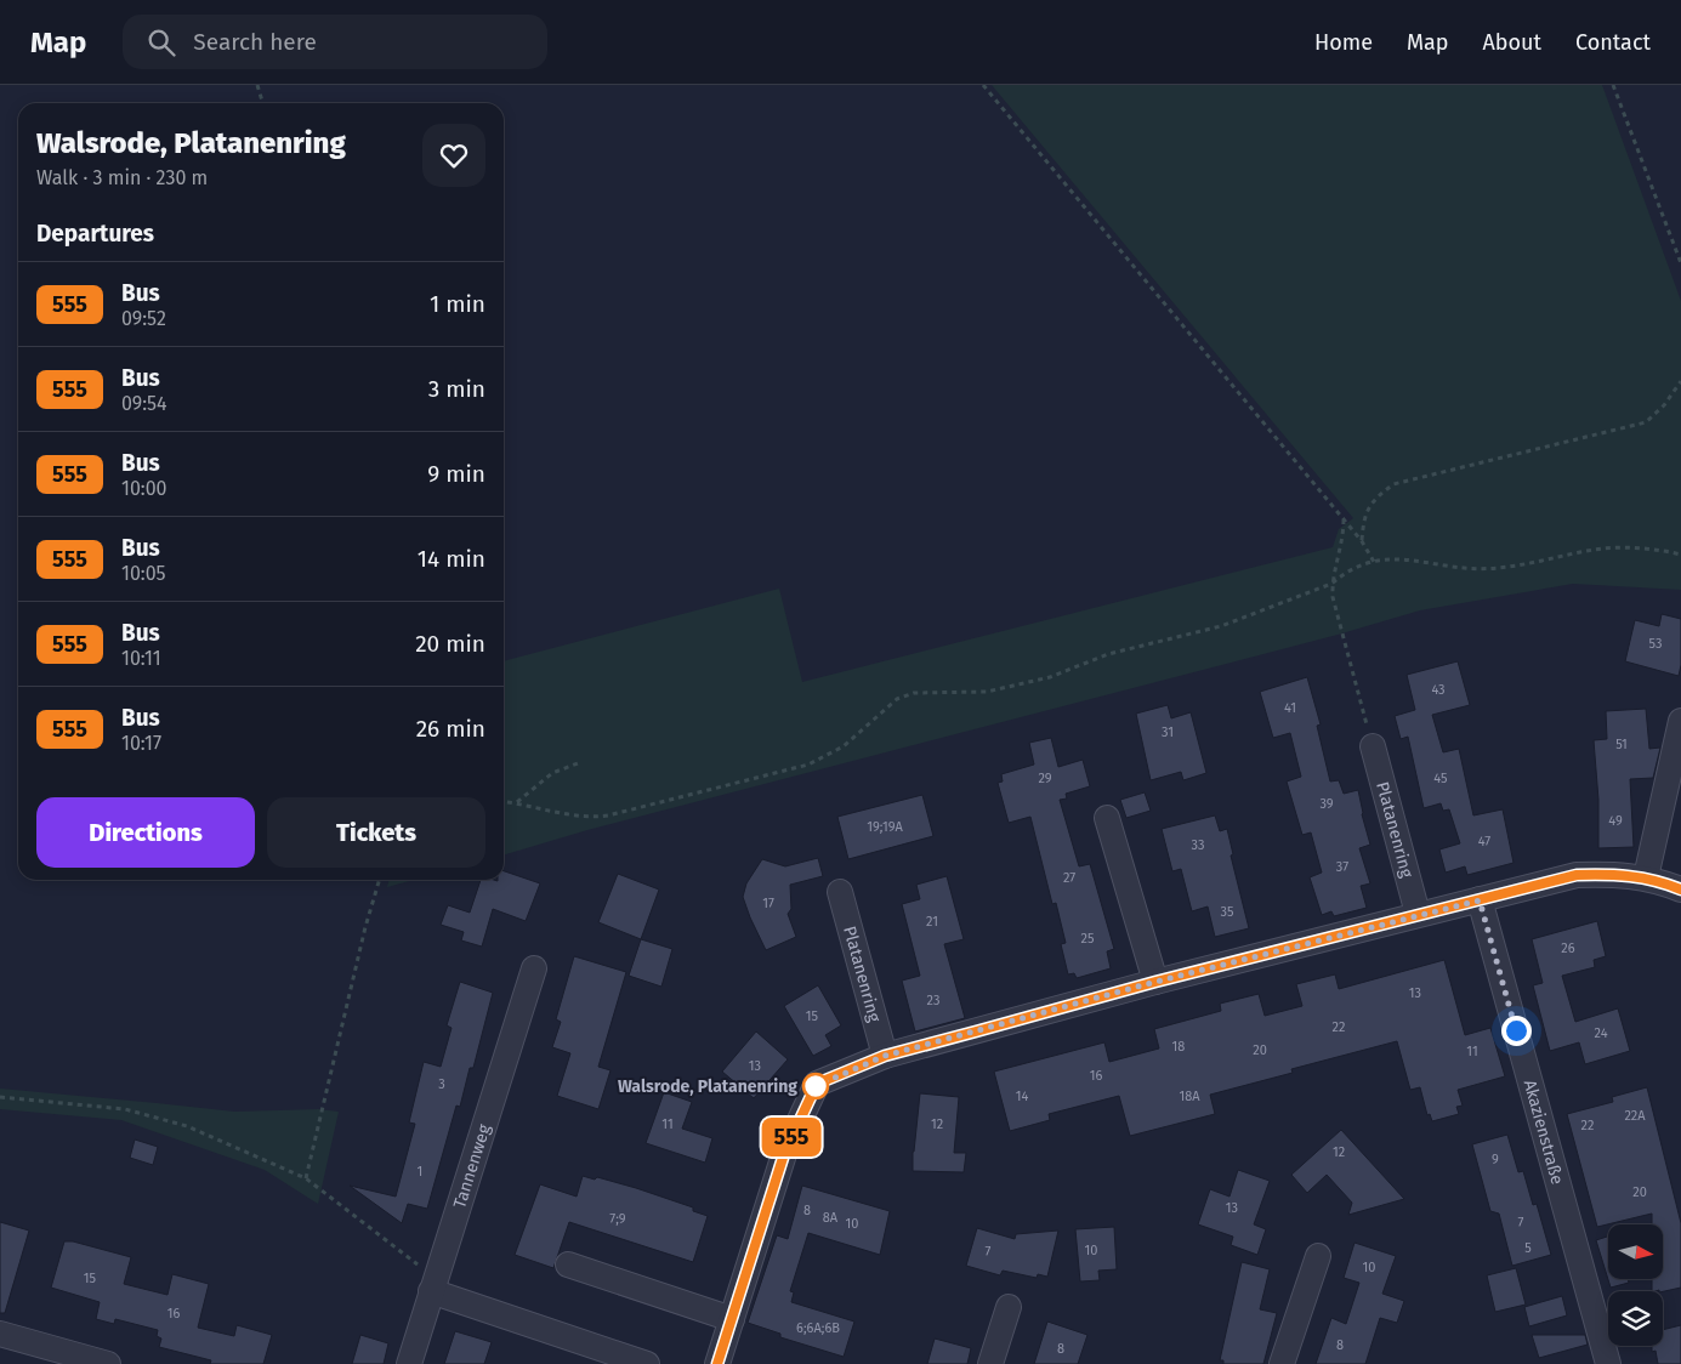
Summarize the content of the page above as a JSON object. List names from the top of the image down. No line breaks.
{"streets":{"street":["Platanenring","Akazienstraße","Tannenweg"]},"places":["Walsrode, Platanenring"],"lines":["bus line 555"],"house_numbers":["53","43","41","31","51","29","45","39","49","19;19A","47","33","37","27","17","35","21","25","26","13","23","15","22","24","18","20","11","13","16","3","14","18A","22A","11","12","22","12","9","1","20","13","8","8A","7;9","7","10","5","10","7","10","15","16","6;6A;6B","8","8"],"north":"right","page":{"header":"Map","search":"Search here","nav":["Home","Map","About","Contact"],"on_map":"555","heading":[["Walsrode, Platanenring","Walk · 3 min · 230 m"],"Departures"],"list":[{"mark":"555","name":"Bus","note":"09:52","value":"1 min"},{"mark":"555","name":"Bus","note":"09:54","value":"3 min"},{"mark":"555","name":"Bus","note":"10:00","value":"9 min"},{"mark":"555","name":"Bus","note":"10:05","value":"14 min"},{"mark":"555","name":"Bus","note":"10:11","value":"20 min"},{"mark":"555","name":"Bus","note":"10:17","value":"26 min"}],"buttons":["Directions","Tickets"]}}
